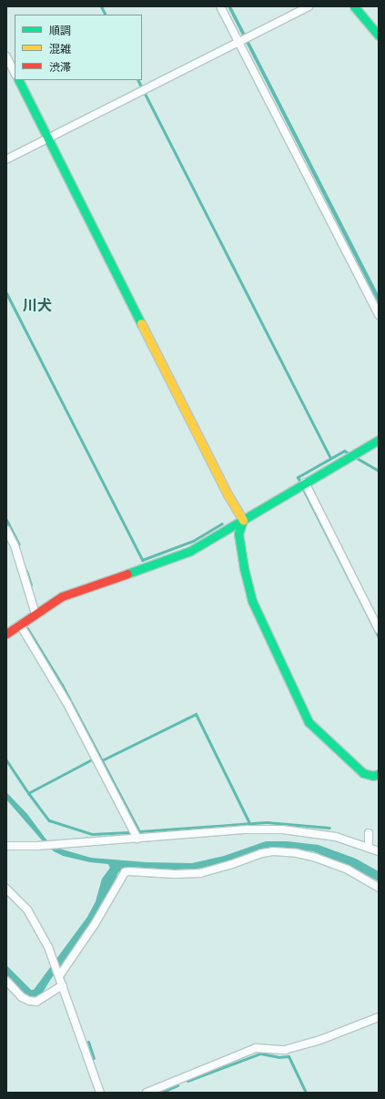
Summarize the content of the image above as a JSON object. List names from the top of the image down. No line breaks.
{"districts":["川犬"],"legend":["順調","混雑","渋滞"]}
